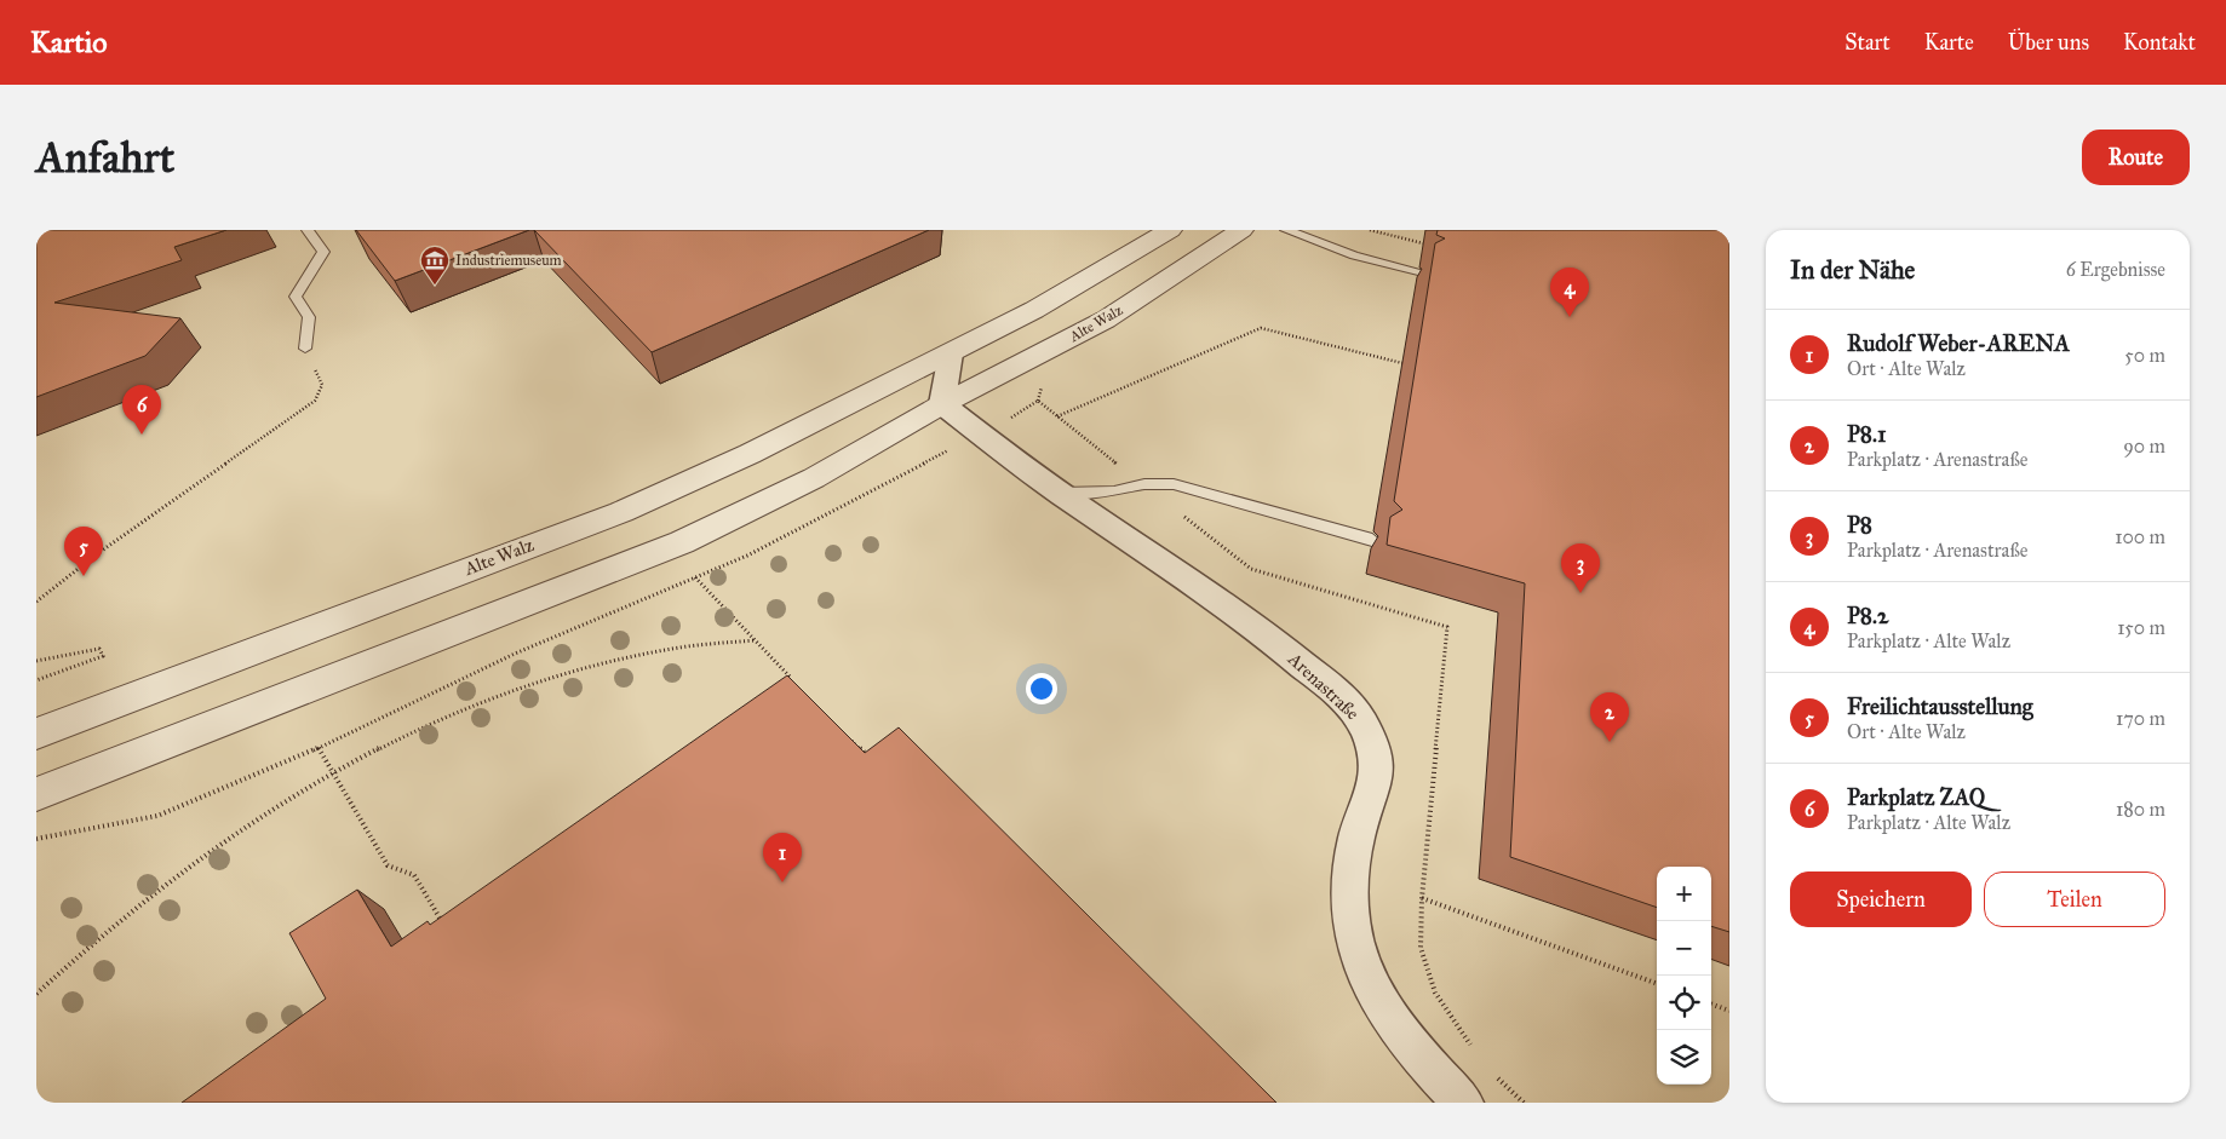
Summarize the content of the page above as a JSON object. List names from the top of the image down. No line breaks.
{"streets":{"street":["Alte Walz","Arenastraße"]},"crossings":[["Alte Walz","Arenastraße"]],"places":{"museum":["Industriemuseum"]},"page":{"header":"Kartio","nav":["Start","Karte","Über uns","Kontakt"],"buttons":["Route",["Speichern","Teilen"]],"title":"Anfahrt","heading":["In der Nähe","6 Ergebnisse"],"pins":["4","6","5","3","2","1"],"list":[{"mark":"1","name":"Rudolf Weber-ARENA","note":"Ort · Alte Walz","value":"50 m"},{"mark":"2","name":"P8.1","note":"Parkplatz · Arenastraße","value":"90 m"},{"mark":"3","name":"P8","note":"Parkplatz · Arenastraße","value":"100 m"},{"mark":"4","name":"P8.2","note":"Parkplatz · Alte Walz","value":"150 m"},{"mark":"5","name":"Freilichtausstellung","note":"Ort · Alte Walz","value":"170 m"},{"mark":"6","name":"Parkplatz ZAQ","note":"Parkplatz · Alte Walz","value":"180 m"}],"map_buttons":["+","−"]}}
